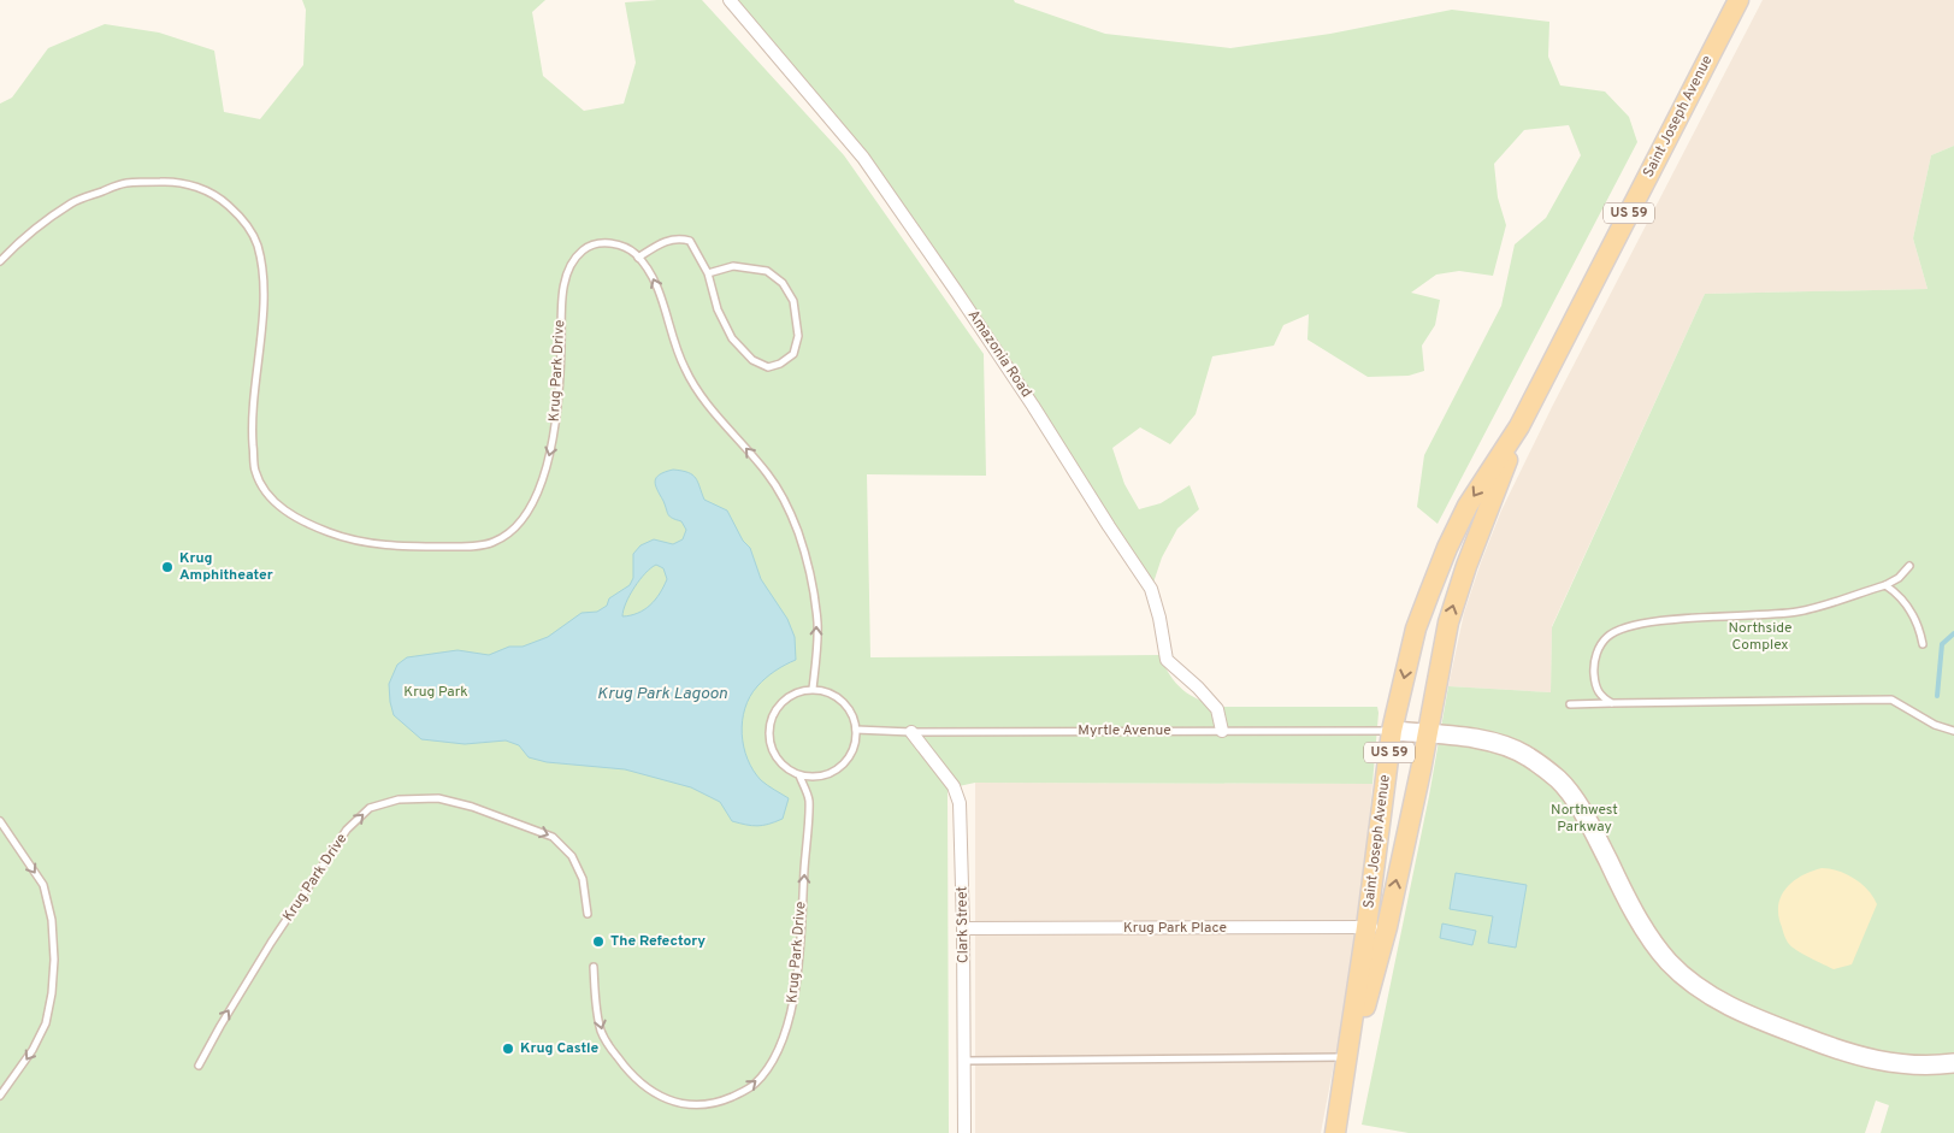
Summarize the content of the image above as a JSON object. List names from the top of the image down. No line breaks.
{"streets":{"main road":["Saint Joseph Avenue","US 59"],"street":["Amazonia Road","Clark Street","Krug Park Place"],"lane":["Krug Park Drive","Myrtle Avenue"]},"crossings":[["Saint Joseph Avenue","Myrtle Avenue"],["Saint Joseph Avenue","Krug Park Place"],["Amazonia Road","Myrtle Avenue"],["Krug Park Drive","Myrtle Avenue"],["Myrtle Avenue","Clark Street"],["Clark Street","Krug Park Place"]],"water":["Krug Park Lagoon"],"parks":["Northside Complex","Krug Park","Northwest Parkway"],"places":["Krug Amphitheater","The Refectory","Krug Castle"]}
